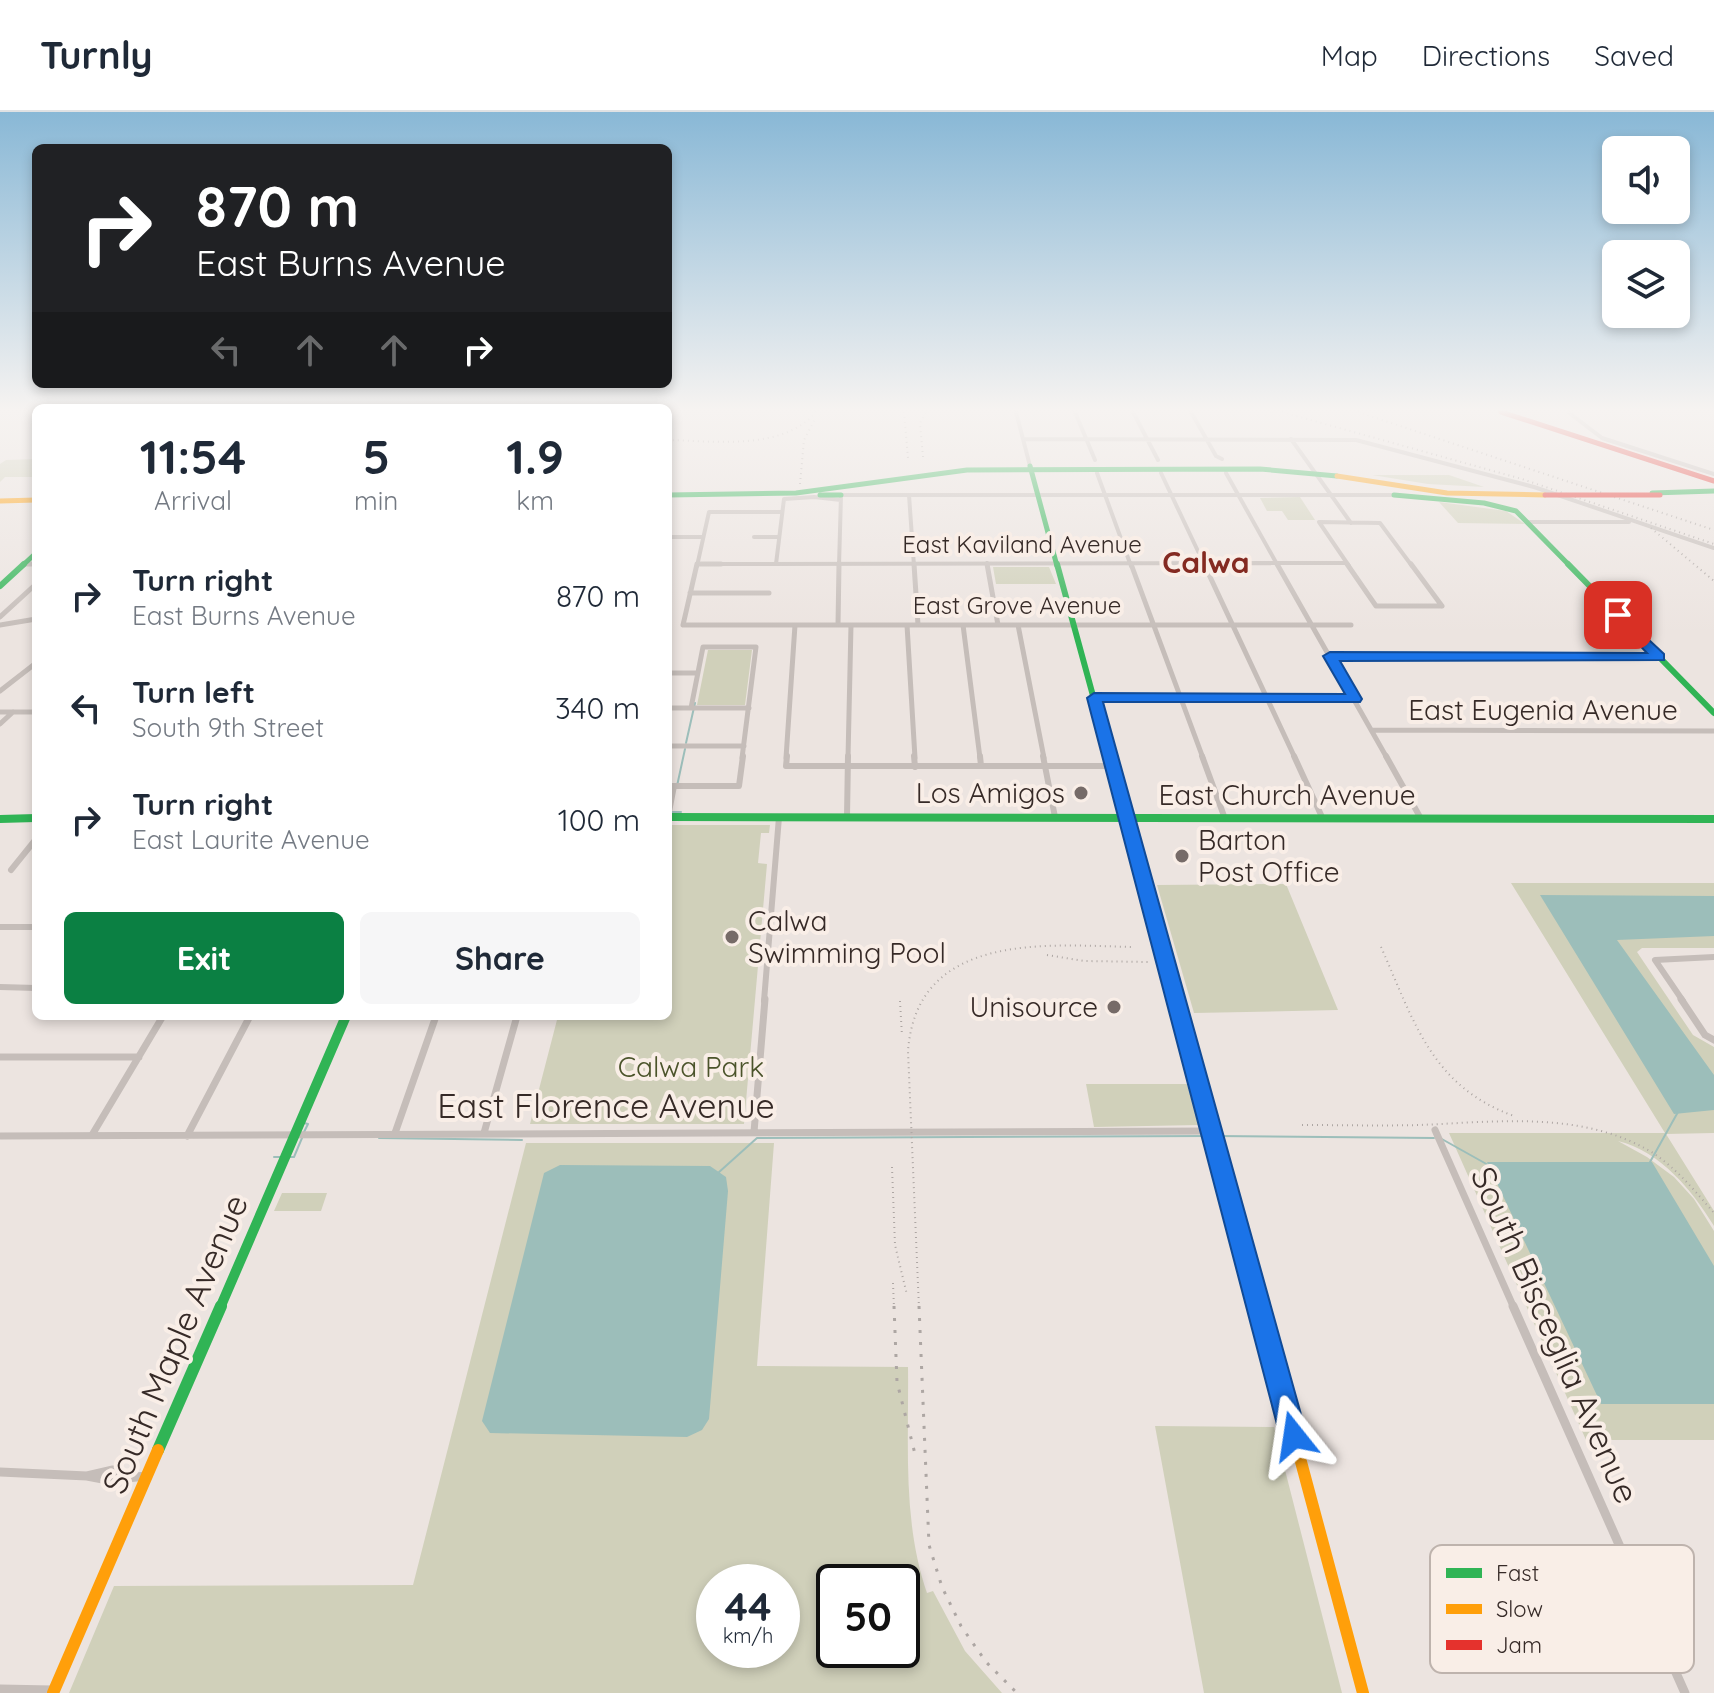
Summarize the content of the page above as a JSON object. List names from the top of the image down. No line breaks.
{"streets":{"main road":["East Church Avenue","South Maple Avenue"],"street":["East Kaviland Avenue","East Grove Avenue","East Eugenia Avenue","East Florence Avenue","South Bisceglia Avenue"]},"crossings":[["East Florence Avenue","South Maple Avenue"]],"districts":["Calwa"],"parks":["Calwa Park"],"places":["Los Amigos","Barton Post Office","Calwa Swimming Pool","Unisource"],"legend":["Fast","Slow","Jam"],"page":{"header":"Turnly","nav":["Map","Directions","Saved"],"turn":["870 m","East Burns Avenue"],"eta":["11:54","Arrival","5","min","1.9","km"],"list":[{"name":"Turn right","note":"East Burns Avenue","value":"870 m"},{"name":"Turn left","note":"South 9th Street","value":"340 m"},{"name":"Turn right","note":"East Laurite Avenue","value":"100 m"}],"buttons":["Exit","Share"],"speed":"44 km/h","limit":"50"}}
